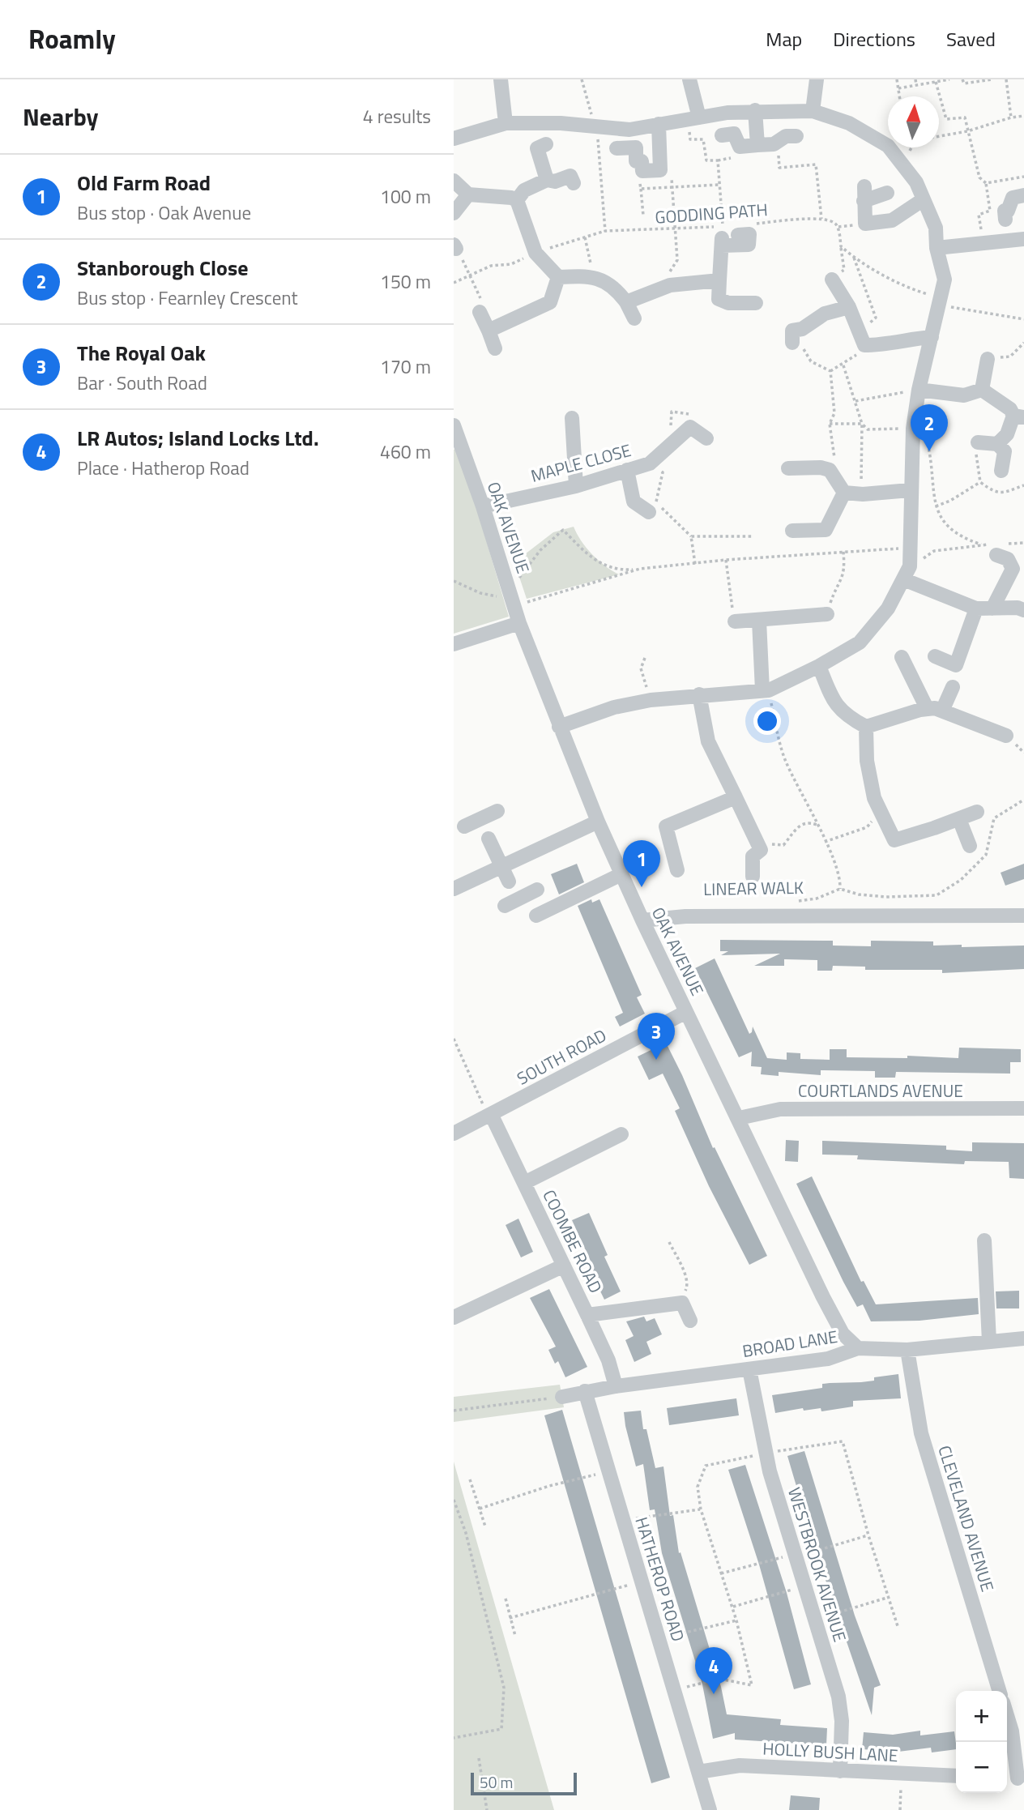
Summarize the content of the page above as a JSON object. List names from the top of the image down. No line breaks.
{"streets":{"street":["MAPLE CLOSE","OAK AVENUE","SOUTH ROAD","COURTLANDS AVENUE","COOMBE ROAD","BROAD LANE","CLEVELAND AVENUE","WESTBROOK AVENUE","HATHEROP ROAD","HOLLY BUSH LANE"],"path":["GODDING PATH","LINEAR WALK"]},"crossings":[["MAPLE CLOSE","OAK AVENUE"],["OAK AVENUE","SOUTH ROAD"],["OAK AVENUE","COURTLANDS AVENUE"],["OAK AVENUE","BROAD LANE"],["SOUTH ROAD","COOMBE ROAD"],["COOMBE ROAD","BROAD LANE"],["BROAD LANE","CLEVELAND AVENUE"],["BROAD LANE","WESTBROOK AVENUE"],["BROAD LANE","HATHEROP ROAD"],["WESTBROOK AVENUE","HOLLY BUSH LANE"],["HATHEROP ROAD","HOLLY BUSH LANE"]],"scale_bar":"50 m","north":"top","page":{"header":"Roamly","nav":["Map","Directions","Saved"],"heading":["Nearby","4 results"],"list":[{"mark":"1","name":"Old Farm Road","note":"Bus stop · Oak Avenue","value":"100 m"},{"mark":"2","name":"Stanborough Close","note":"Bus stop · Fearnley Crescent","value":"150 m"},{"mark":"3","name":"The Royal Oak","note":"Bar · South Road","value":"170 m"},{"mark":"4","name":"LR Autos; Island Locks Ltd.","note":"Place · Hatherop Road","value":"460 m"}],"pins":["2","1","3","4"],"map_buttons":["+","−"],"scale":"50 m"}}
